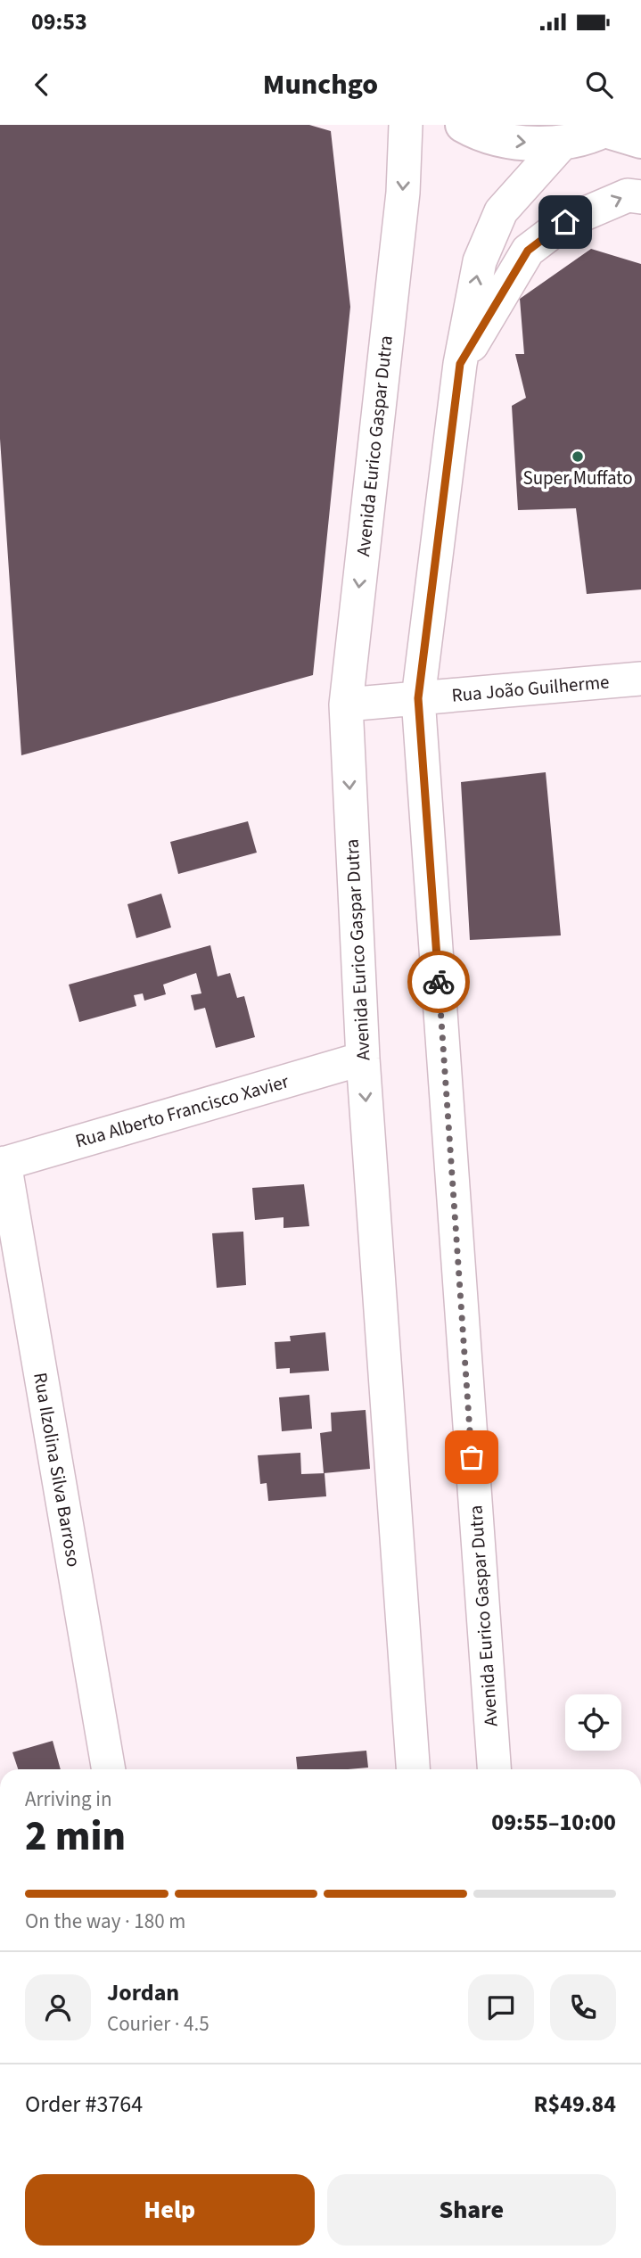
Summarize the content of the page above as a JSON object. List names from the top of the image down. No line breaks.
{"streets":{"street":["Avenida Eurico Gaspar Dutra","Rua João Guilherme","Rua Alberto Francisco Xavier","Rua Ilzolina Silva Barroso"]},"crossings":[["Avenida Eurico Gaspar Dutra","Rua João Guilherme"],["Avenida Eurico Gaspar Dutra","Rua Alberto Francisco Xavier"],["Rua Alberto Francisco Xavier","Rua Ilzolina Silva Barroso"]],"places":["Super Muffato"],"page":{"status":"09:53","header":"Munchgo","heading":["2 min","Arriving in","09:55–10:00"],"panel":["Jordan","Courier · 4.5","Order #3764","R$49.84"],"bar":"On the way · 180 m","buttons":["Help","Share"]}}
